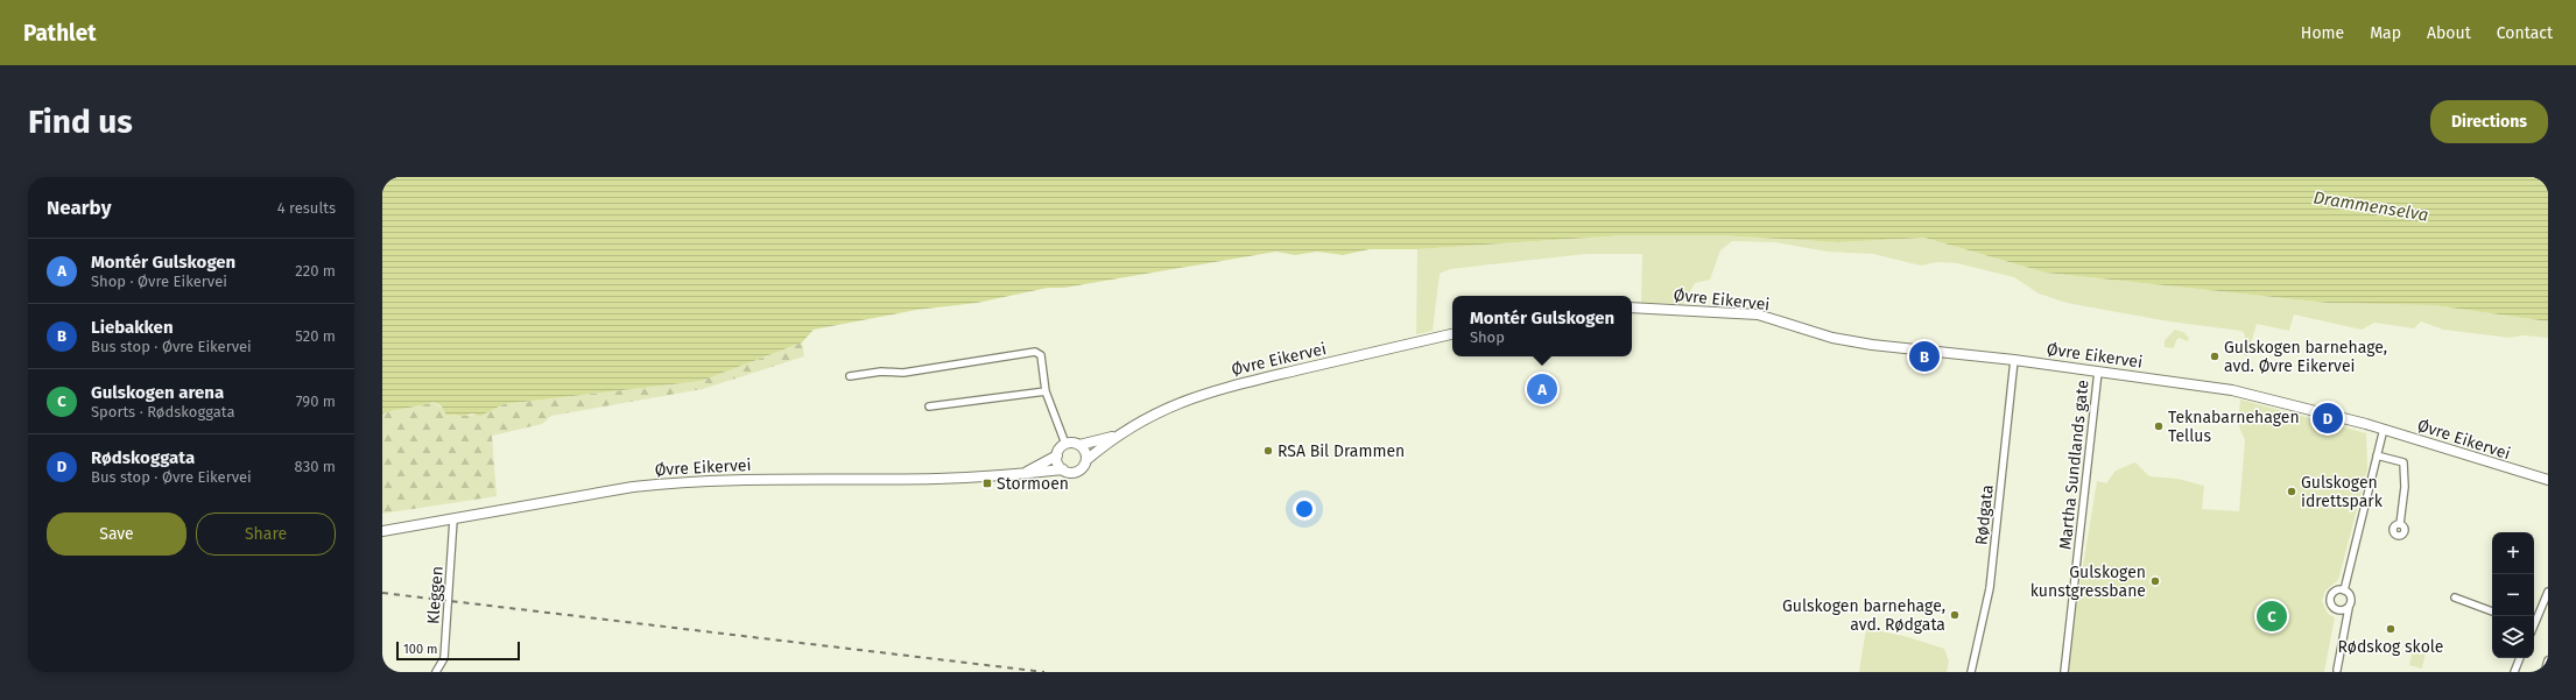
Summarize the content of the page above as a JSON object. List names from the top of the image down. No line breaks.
{"streets":{"main road":["Øvre Eikervei"],"street":["Martha Sundlands gate","Rødgata","Kleggen"]},"crossings":[["Øvre Eikervei","Martha Sundlands gate"],["Øvre Eikervei","Rødgata"],["Øvre Eikervei","Kleggen"]],"water":["Drammenselva"],"places":{"other":["Gulskogen barnehage, avd. Øvre Eikervei","Teknabarnehagen Tellus","RSA Bil Drammen","Gulskogen idrettspark","Gulskogen kunstgressbane","Gulskogen barnehage, avd. Rødgata","Rødskog skole"],"transit":["Stormoen"]},"scale_bar":"100 m","page":{"header":"Pathlet","nav":["Home","Map","About","Contact"],"buttons":["Directions",["Save","Share"]],"title":"Find us","heading":["Nearby","4 results"],"list":[{"mark":"A","name":"Montér Gulskogen","note":"Shop · Øvre Eikervei","value":"220 m"},{"mark":"B","name":"Liebakken","note":"Bus stop · Øvre Eikervei","value":"520 m"},{"mark":"C","name":"Gulskogen arena","note":"Sports · Rødskoggata","value":"790 m"},{"mark":"D","name":"Rødskoggata","note":"Bus stop · Øvre Eikervei","value":"830 m"}],"popup":["Montér Gulskogen","Shop"],"pins":["B","A","D","C"],"map_buttons":["+","−"],"scale":"100 m"}}
